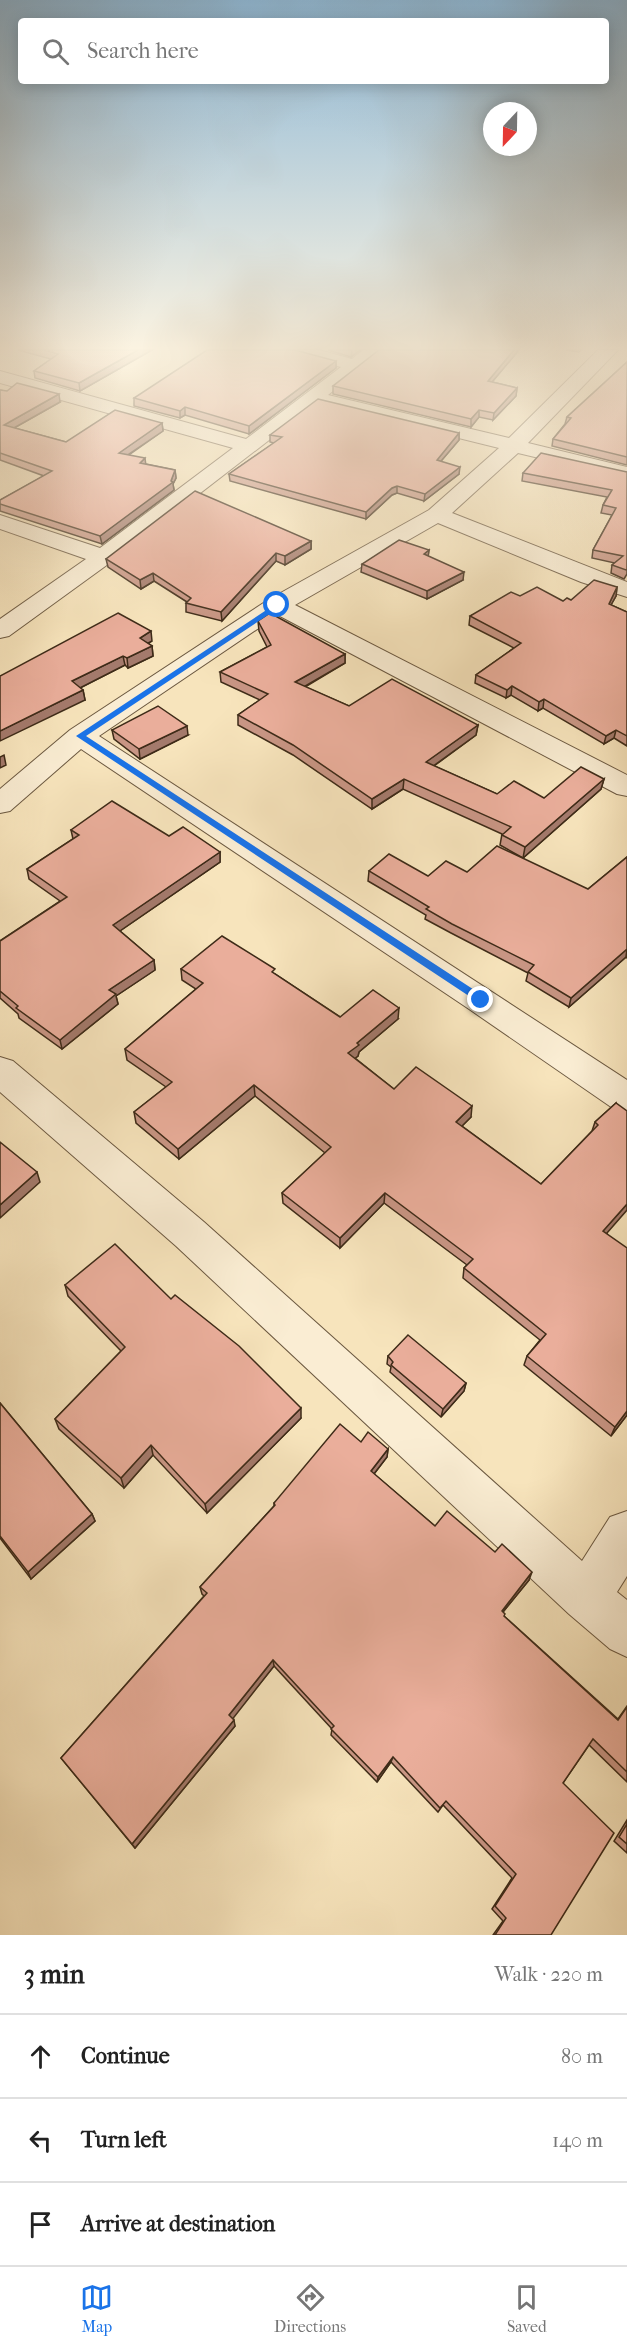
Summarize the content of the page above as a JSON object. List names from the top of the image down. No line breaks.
{"north":"bottom","page":{"search":"Search here","heading":["3 min","Walk · 220 m"],"list":[["Continue","80 m"],["Turn left","140 m"],"Arrive at destination"],"nav":["Map","Directions","Saved"]}}
